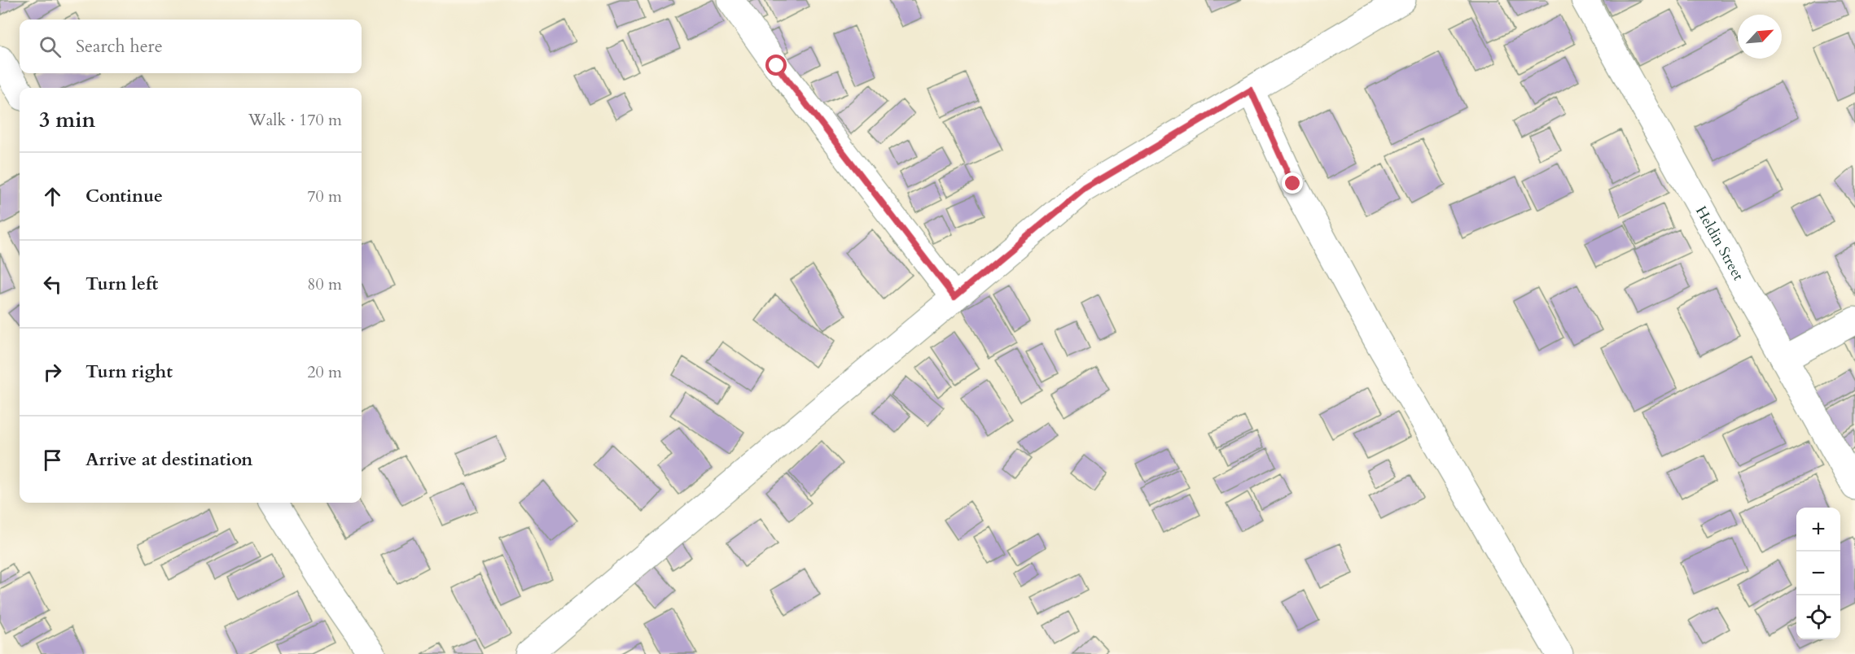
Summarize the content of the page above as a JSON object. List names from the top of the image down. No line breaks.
{"streets":{"street":["Heldin Street"]},"north":"top right","page":{"search":"Search here","heading":["3 min","Walk · 170 m"],"list":[["Continue","70 m"],["Turn left","80 m"],["Turn right","20 m"],"Arrive at destination"],"map_buttons":["+","−"]}}
